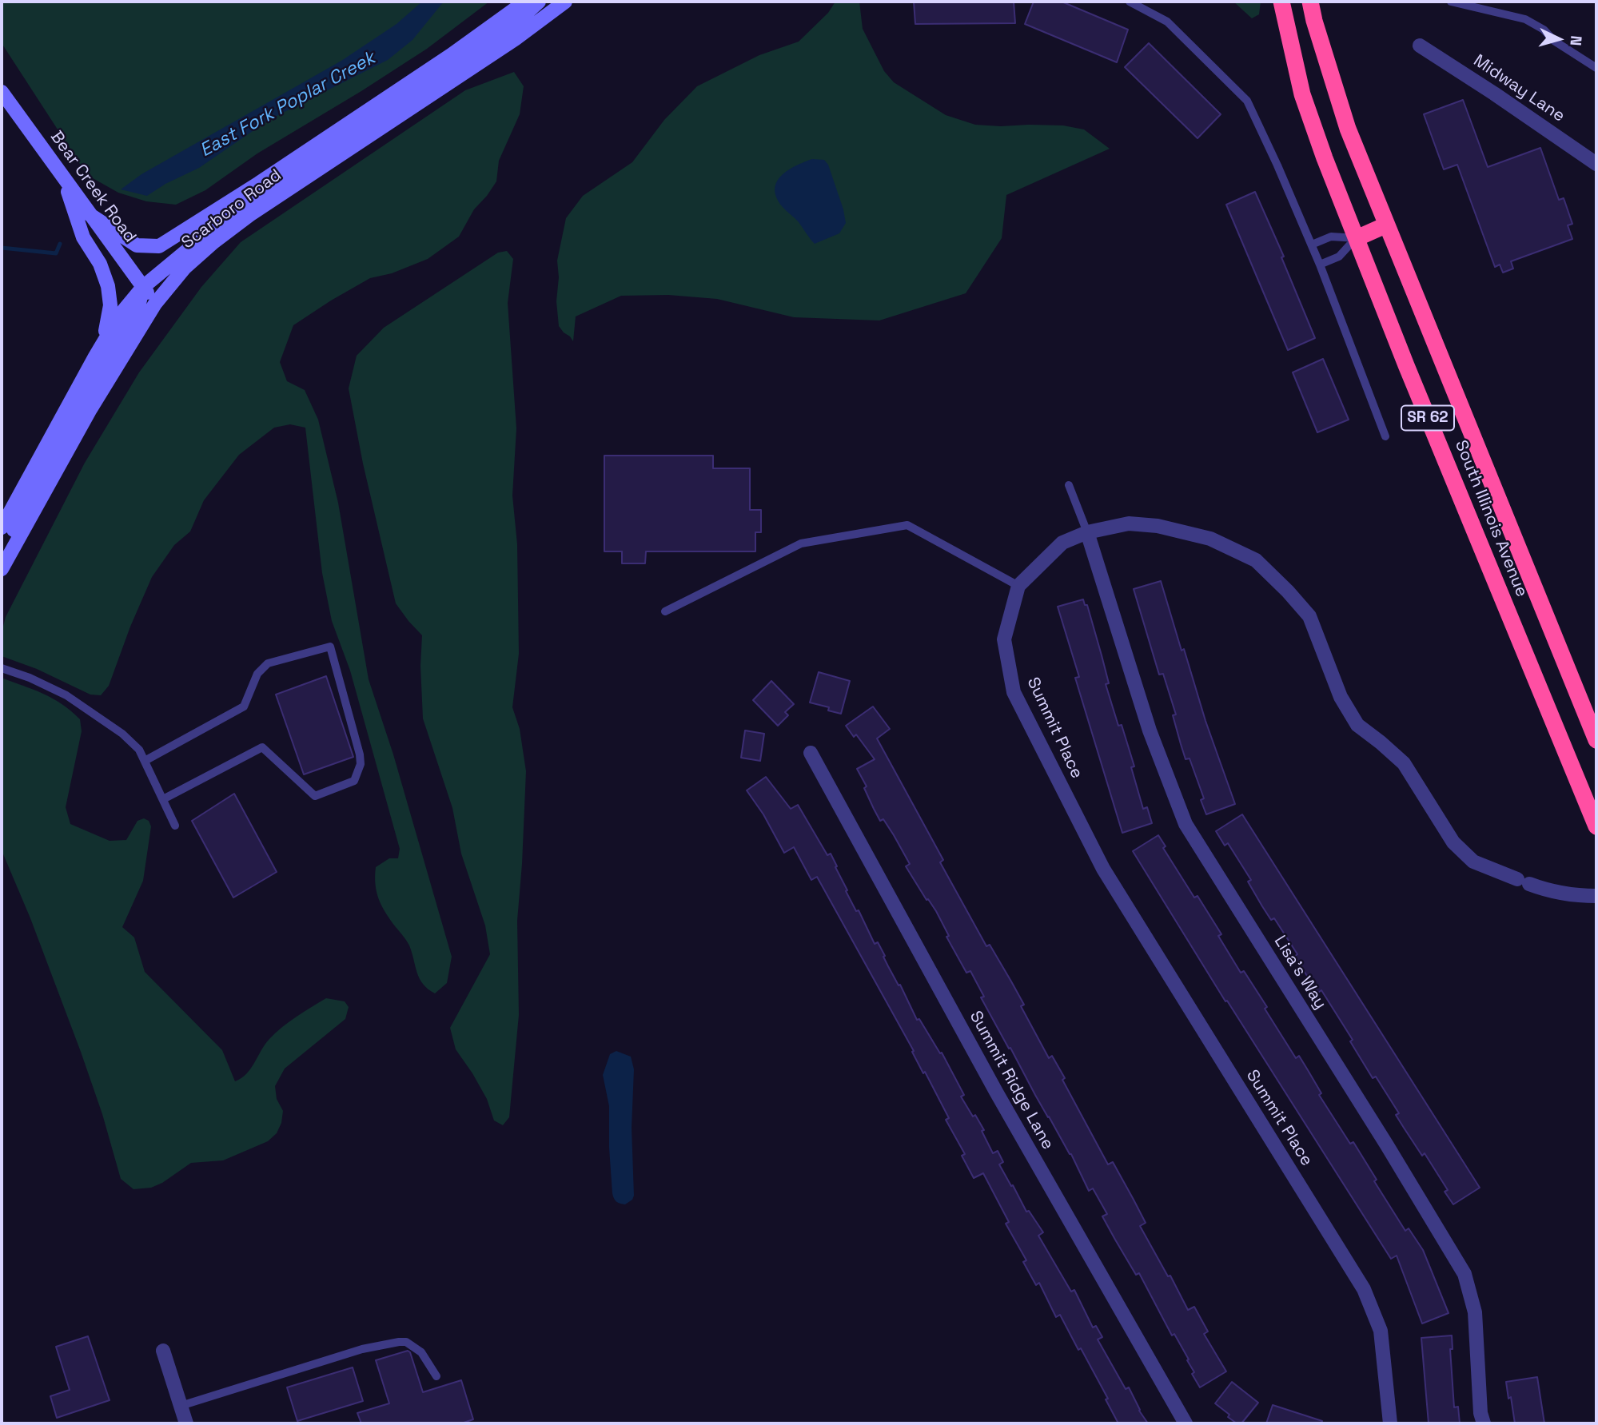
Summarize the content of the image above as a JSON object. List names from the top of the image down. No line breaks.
{"streets":{"highway":["SR 62","South Illinois Avenue"],"main road":["Bear Creek Road","Scarboro Road"],"street":["Midway Lane","Summit Place","Lisa's Way","Summit Ridge Lane"]},"crossings":[["Bear Creek Road","Scarboro Road"]],"water":["East Fork Poplar Creek"],"north":"right"}
